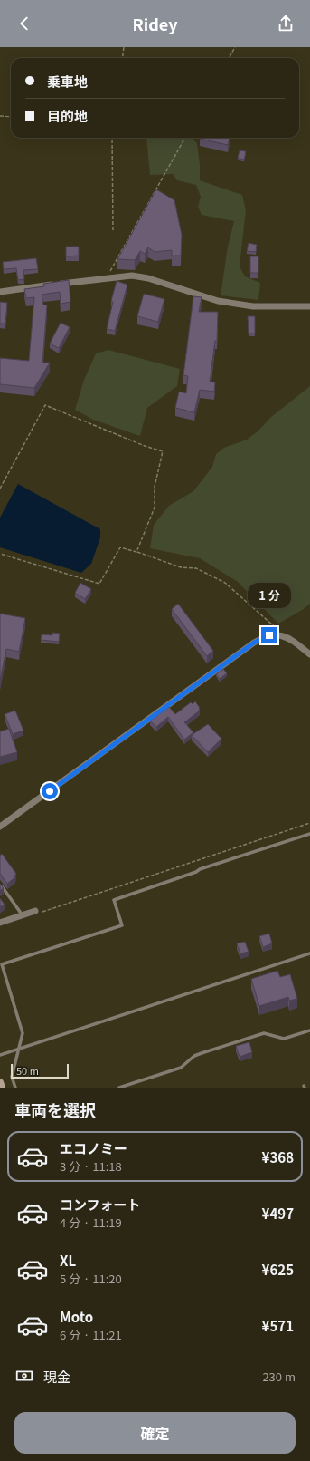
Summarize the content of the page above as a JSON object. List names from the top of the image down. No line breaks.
{"scale_bar":"50 m","page":{"header":"Ridey","banner":["乗車地","目的地"],"bubble":"1 分","scale":"50 m","heading":"車両を選択","list":[{"name":"エコノミー","note":"3 分 · 11:18","value":"¥368"},{"name":"コンフォート","note":"4 分 · 11:19","value":"¥497"},{"name":"XL","note":"5 分 · 11:20","value":"¥625"},{"name":"Moto","note":"6 分 · 11:21","value":"¥571"}],"pay":["現金","230 m"],"buttons":"確定"}}
